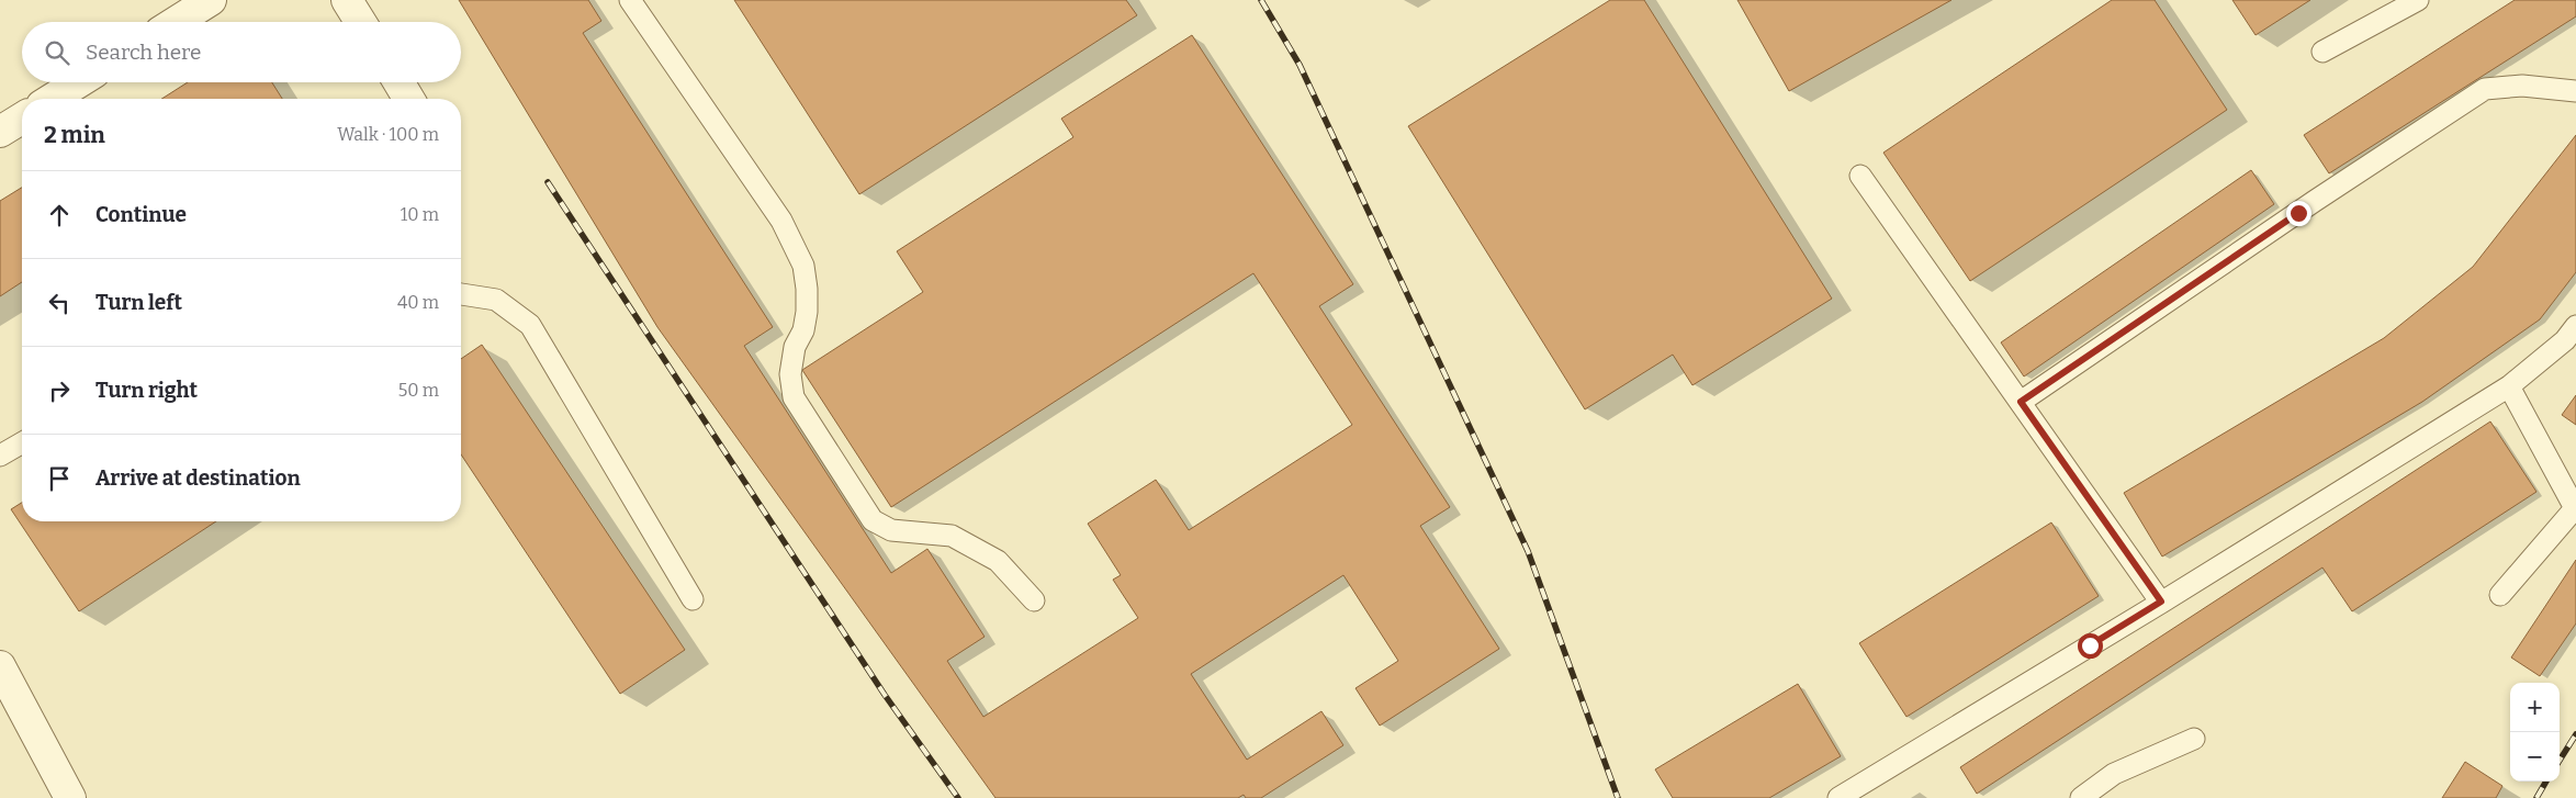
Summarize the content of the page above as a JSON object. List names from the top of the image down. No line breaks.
{"page":{"search":"Search here","heading":["2 min","Walk · 100 m"],"list":[["Continue","10 m"],["Turn left","40 m"],["Turn right","50 m"],"Arrive at destination"],"map_buttons":["+","−"]}}
